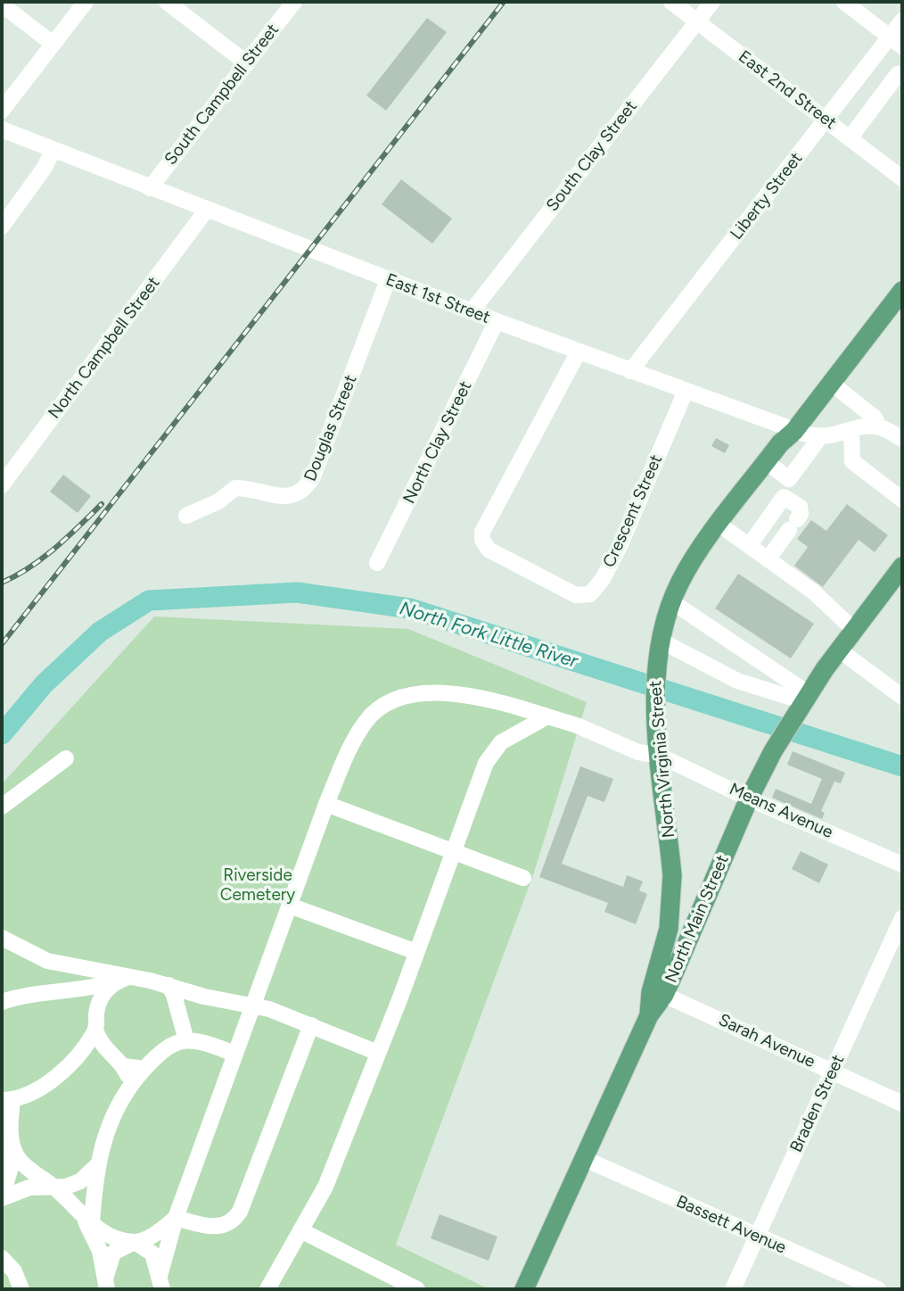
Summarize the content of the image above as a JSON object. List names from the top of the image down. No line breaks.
{"streets":{"main road":["North Virginia Street","North Main Street"],"street":["East 2nd Street","South Campbell Street","South Clay Street","Liberty Street","East 1st Street","North Campbell Street","Douglas Street","North Clay Street","Crescent Street","Means Avenue","Sarah Avenue","Braden Street","Bassett Avenue"]},"crossings":[["East 2nd Street","South Clay Street"],["East 2nd Street","Liberty Street"],["South Campbell Street","East 1st Street"],["South Clay Street","East 1st Street"],["Liberty Street","East 1st Street"],["East 1st Street","North Campbell Street"],["East 1st Street","Douglas Street"],["East 1st Street","North Clay Street"],["East 1st Street","Crescent Street"],["East 1st Street","North Virginia Street"],["North Virginia Street","Means Avenue"],["North Virginia Street","North Main Street"],["Means Avenue","North Main Street"],["North Main Street","Sarah Avenue"],["North Main Street","Bassett Avenue"],["Sarah Avenue","Braden Street"],["Braden Street","Bassett Avenue"]],"water":["North Fork Little River"],"parks":["Riverside Cemetery"]}
